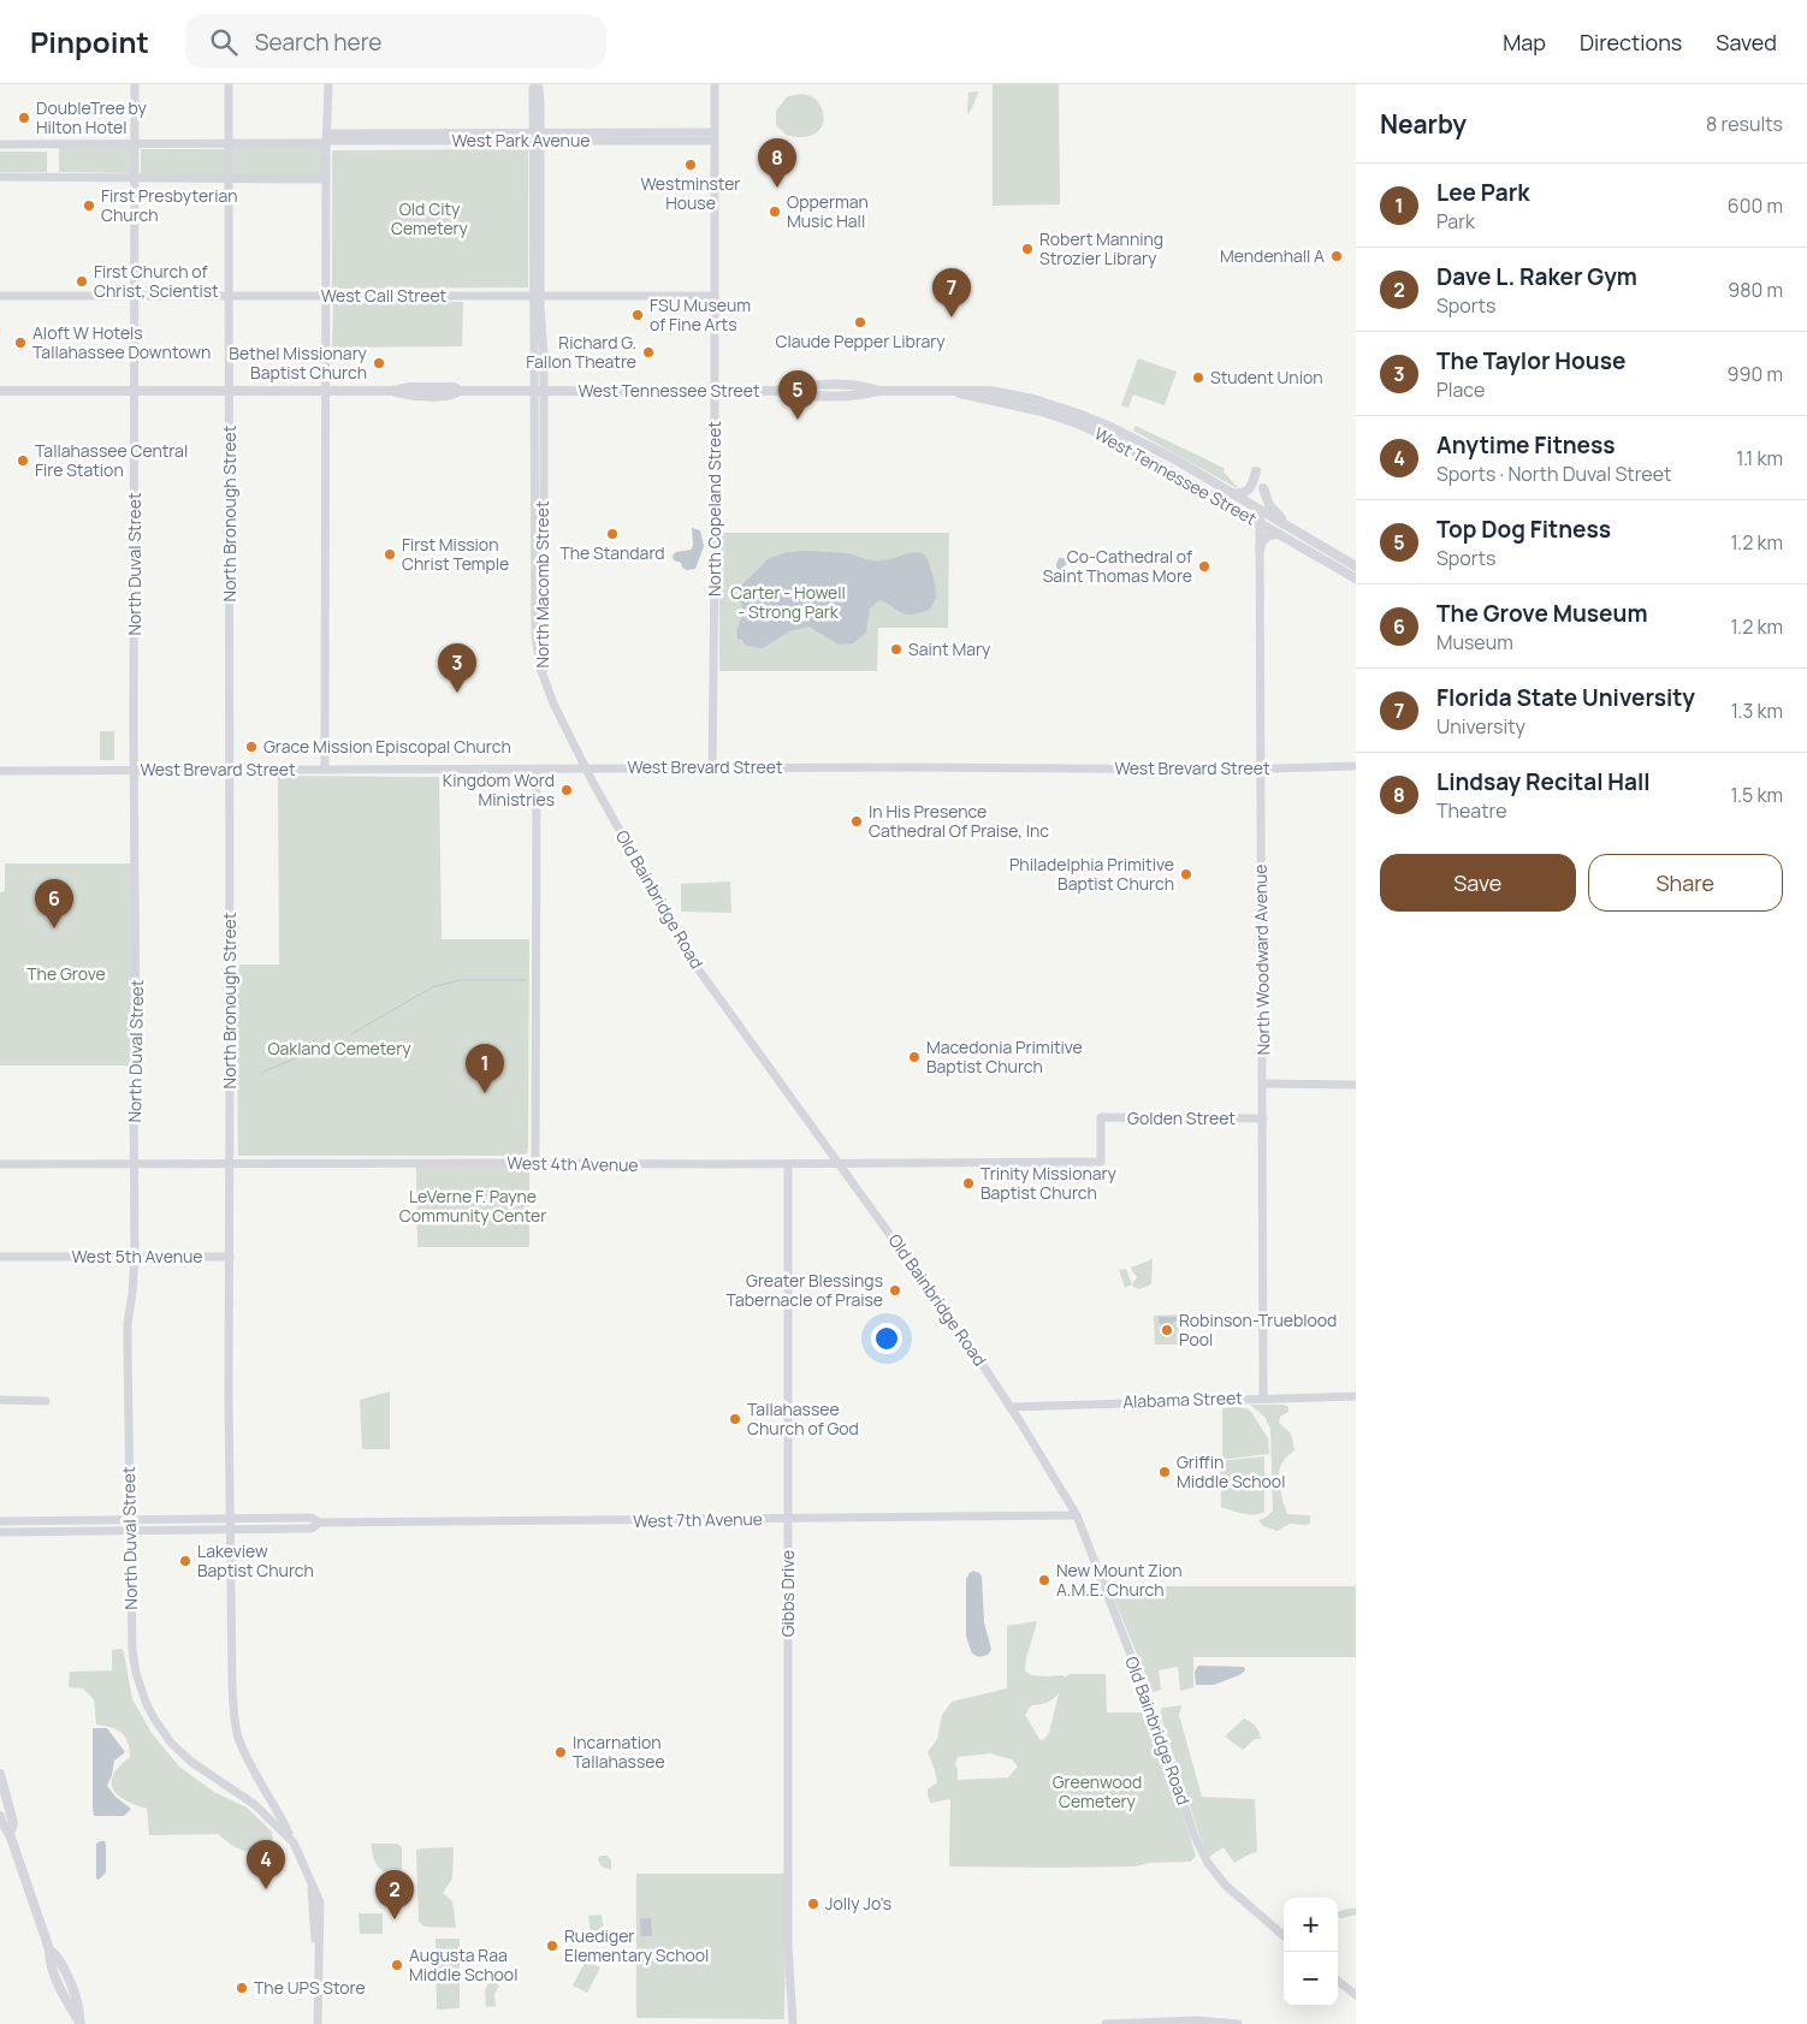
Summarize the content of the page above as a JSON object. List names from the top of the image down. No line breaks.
{"streets":{"main road":["West Tennessee Street"],"street":["West Park Avenue","West Call Street","North Copeland Street","North Bronough Street","North Duval Street","North Macomb Street","West Brevard Street","Old Bainbridge Road","North Woodward Avenue","Golden Street","West 4th Avenue","West 5th Avenue","Alabama Street","West 7th Avenue","Gibbs Drive"]},"crossings":[["West Park Avenue","North Copeland Street"],["West Park Avenue","North Bronough Street"],["West Park Avenue","North Duval Street"],["West Park Avenue","North Macomb Street"],["West Call Street","North Copeland Street"],["West Call Street","North Bronough Street"],["West Call Street","North Duval Street"],["West Call Street","North Macomb Street"],["West Tennessee Street","North Copeland Street"],["West Tennessee Street","North Bronough Street"],["West Tennessee Street","North Duval Street"],["West Tennessee Street","North Macomb Street"],["West Tennessee Street","North Woodward Avenue"],["North Copeland Street","West Brevard Street"],["North Bronough Street","North Duval Street"],["North Bronough Street","West Brevard Street"],["North Bronough Street","West 4th Avenue"],["North Bronough Street","West 5th Avenue"],["North Bronough Street","West 7th Avenue"],["North Duval Street","West Brevard Street"],["North Duval Street","West 4th Avenue"],["North Duval Street","West 5th Avenue"],["North Duval Street","West 7th Avenue"],["North Macomb Street","Old Bainbridge Road"],["West Brevard Street","Old Bainbridge Road"],["West Brevard Street","North Woodward Avenue"],["Old Bainbridge Road","West 4th Avenue"],["Old Bainbridge Road","Alabama Street"],["Old Bainbridge Road","West 7th Avenue"],["North Woodward Avenue","Golden Street"],["North Woodward Avenue","Alabama Street"],["Golden Street","West 4th Avenue"],["West 4th Avenue","Gibbs Drive"],["West 7th Avenue","Gibbs Drive"]],"parks":["Old City Cemetery","Carter - Howell - Strong Park","The Grove","Oakland Cemetery","LeVerne F. Payne Community Center","Greenwood Cemetery"],"places":["DoubleTree by Hilton Hotel","Westminster House","First Presbyterian Church","Opperman Music Hall","Robert Manning Strozier Library","Mendenhall A","First Church of Christ, Scientist","FSU Museum of Fine Arts","Claude Pepper Library","Aloft W Hotels Tallahassee Downtown","Richard G. Fallon Theatre","Bethel Missionary Baptist Church","Student Union","Tallahassee Central Fire Station","The Standard","First Mission Christ Temple","Co-Cathedral of Saint Thomas More","Saint Mary","Grace Mission Episcopal Church","Kingdom Word Ministries","In His Presence Cathedral Of Praise, Inc","Philadelphia Primitive Baptist Church","Macedonia Primitive Baptist Church","Trinity Missionary Baptist Church","Greater Blessings Tabernacle of Praise","Robinson-Trueblood Pool","Tallahassee Church of God","Griffin Middle School","Lakeview Baptist Church","New Mount Zion A.M.E. Church","Incarnation Tallahassee","Jolly Jo's","Ruediger Elementary School","Augusta Raa Middle School","The UPS Store"],"page":{"header":"Pinpoint","search":"Search here","nav":["Map","Directions","Saved"],"heading":["Nearby","8 results"],"pins":["8","7","5","3","6","1","4","2"],"list":[{"mark":"1","name":"Lee Park","note":"Park","value":"600 m"},{"mark":"2","name":"Dave L. Raker Gym","note":"Sports","value":"980 m"},{"mark":"3","name":"The Taylor House","note":"Place","value":"990 m"},{"mark":"4","name":"Anytime Fitness","note":"Sports · North Duval Street","value":"1.1 km"},{"mark":"5","name":"Top Dog Fitness","note":"Sports","value":"1.2 km"},{"mark":"6","name":"The Grove Museum","note":"Museum","value":"1.2 km"},{"mark":"7","name":"Florida State University","note":"University","value":"1.3 km"},{"mark":"8","name":"Lindsay Recital Hall","note":"Theatre","value":"1.5 km"}],"buttons":["Save","Share"],"map_buttons":["+","−"]}}
